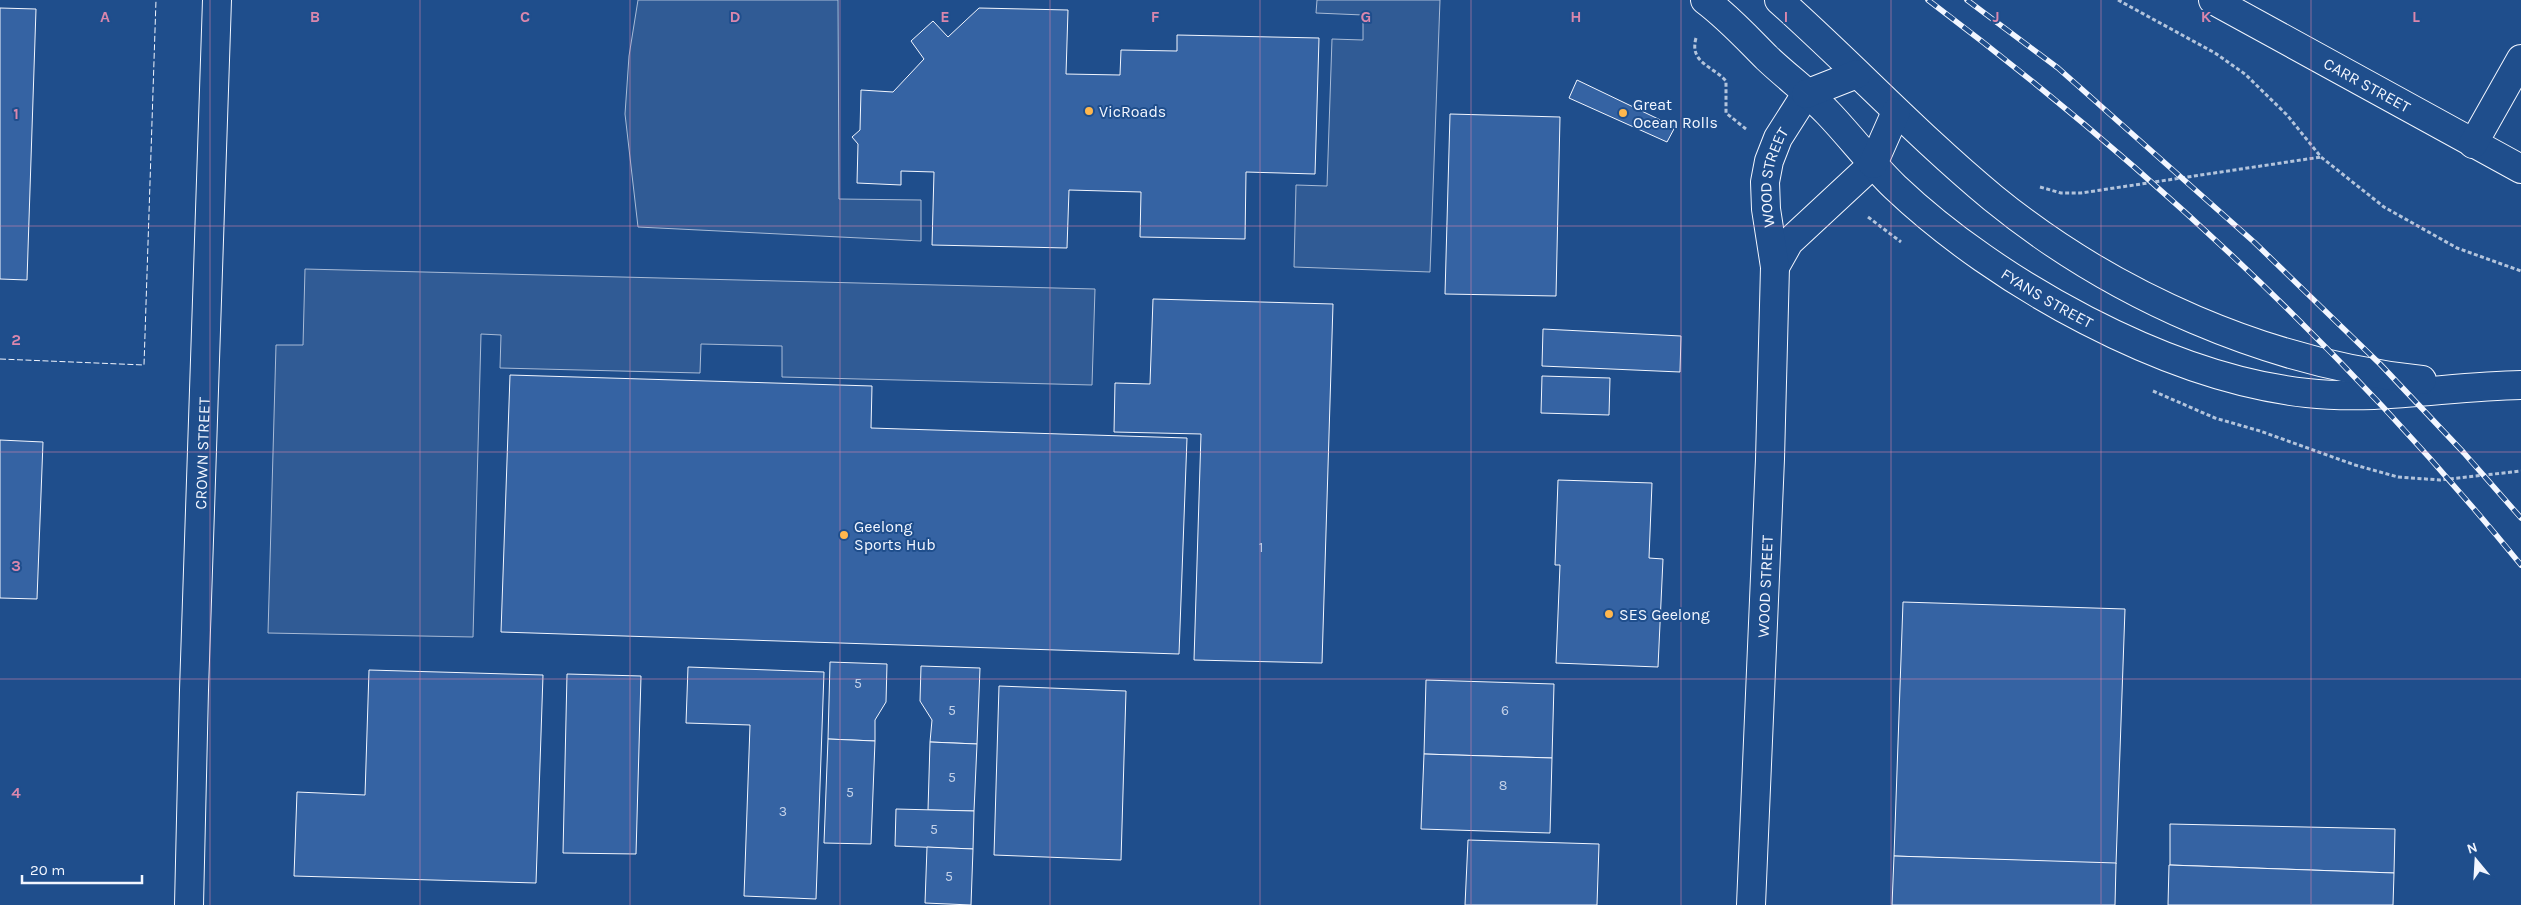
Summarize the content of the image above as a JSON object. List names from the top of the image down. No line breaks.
{"streets":{"street":["CARR STREET","WOOD STREET","FYANS STREET","CROWN STREET"]},"crossings":[["WOOD STREET","FYANS STREET"]],"places":["VicRoads","Great Ocean Rolls","Geelong Sports Hub","SES Geelong"],"house_numbers":["1","5","5","6","5","8","5","3","5","5"],"scale_bar":"20 m","north":"top","grid":{"columns":["A","B","C","D","E","F","G","H","I","J","K","L"],"rows":["1","2","3","4"]}}
